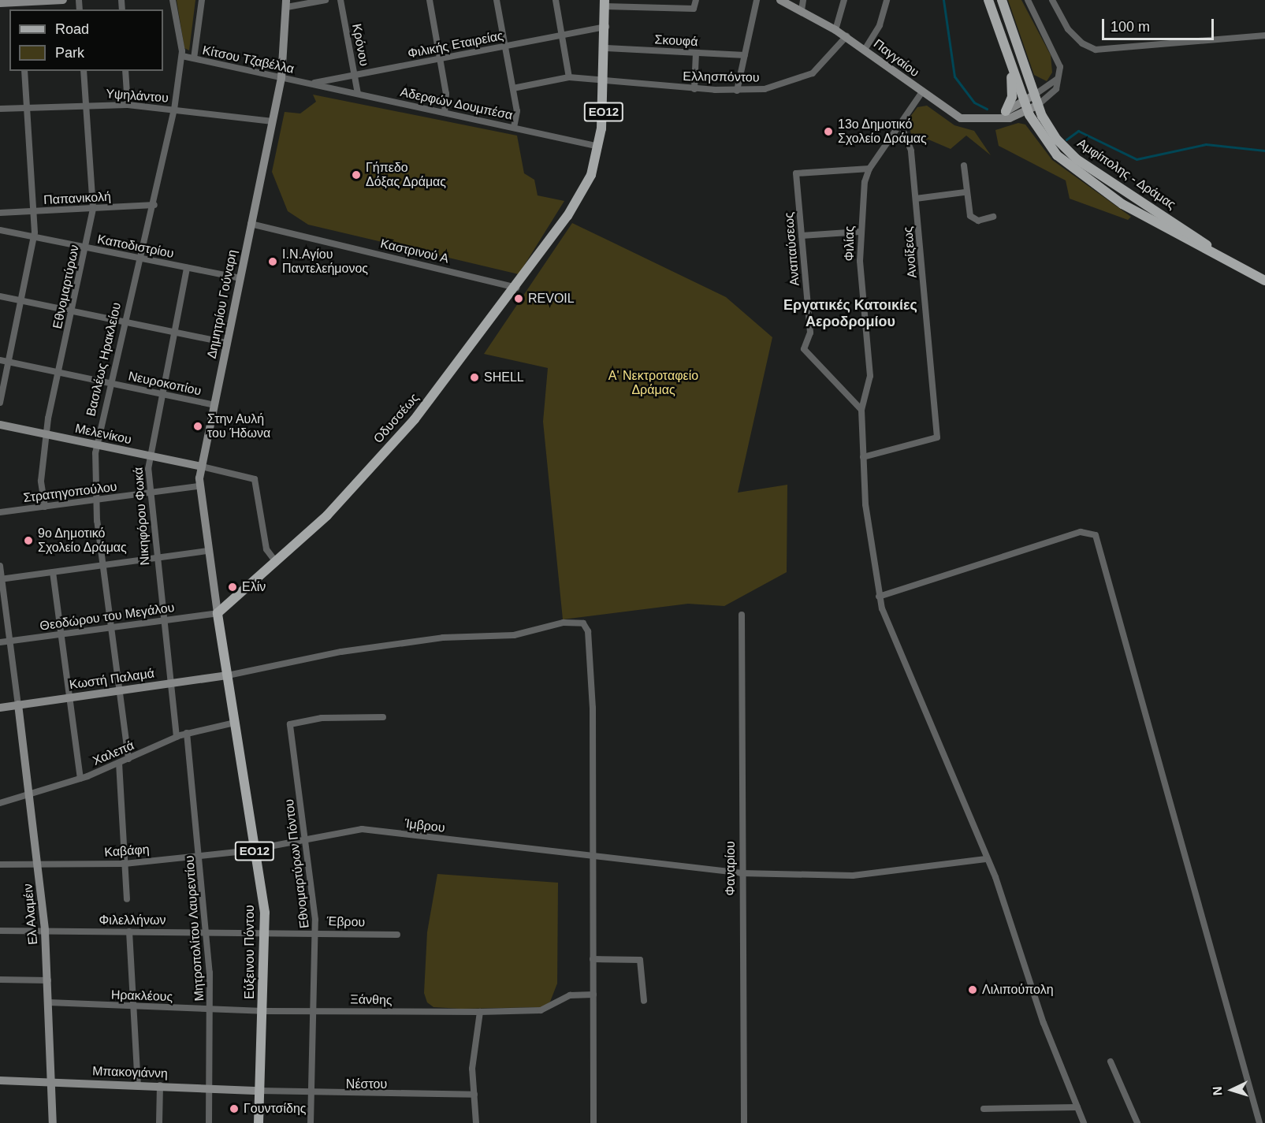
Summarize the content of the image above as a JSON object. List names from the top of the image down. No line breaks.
{"streets":{"main road":["ΕΟ12","Αμφίπολης - Δράμας","Οδυσσέως","Εύξεινου Πόντου"],"street":["Σκουφά","Κρόνου","Φιλικής Εταιρείας","Παγγαίου","Κίτσου Τζαβέλλα","Ελλησπόντου","Υψηλάντου","Αδερφών Δουμπέσα","Παπανικολή","Φιλίας","Καποδιστρίου","Αναπαύσεως","Καστρινού Α","Ανοίξεως","Εθνομαρτύρων","Δημητρίου Γούναρη","Βασιλέως Ηρακλείου","Νευροκοπίου","Μελενίκου","Στρατηγοπούλου","Νικηφόρου Φωκά","Θεοδώρου του Μεγάλου","Κωστή Παλαμά","Χαλεπά","Ίμβρου","Καβάφη","Εθνομαρτύρων Πόντου","Φαναρίου","Ελ Αλαμέιν","Φιλελλήνων","Έβρου","Μητροπολίτου Λαυρεντίου","Ηρακλέους","Ξάνθης","Μπακογιάννη","Νέστου"]},"crossings":[["Σκουφά","ΕΟ12"],["Κρόνου","Φιλικής Εταιρείας"],["Κρόνου","Αδερφών Δουμπέσα"],["Φιλικής Εταιρείας","Κίτσου Τζαβέλλα"],["Φιλικής Εταιρείας","Αδερφών Δουμπέσα"],["Φιλικής Εταιρείας","ΕΟ12"],["Παγγαίου","Ελλησπόντου"],["Παγγαίου","Αμφίπολης - Δράμας"],["Παγγαίου","Φιλίας"],["Κίτσου Τζαβέλλα","Αδερφών Δουμπέσα"],["Κίτσου Τζαβέλλα","Δημητρίου Γούναρη"],["Κίτσου Τζαβέλλα","Βασιλέως Ηρακλείου"],["Ελλησπόντου","ΕΟ12"],["Υψηλάντου","Εθνομαρτύρων"],["Υψηλάντου","Δημητρίου Γούναρη"],["Υψηλάντου","Βασιλέως Ηρακλείου"],["Αδερφών Δουμπέσα","ΕΟ12"],["Αδερφών Δουμπέσα","Οδυσσέως"],["ΕΟ12","Οδυσσέως"],["Παπανικολή","Εθνομαρτύρων"],["Παπανικολή","Βασιλέως Ηρακλείου"],["Φιλίας","Αναπαύσεως"],["Φιλίας","Ανοίξεως"],["Φιλίας","Ίμβρου"],["Καποδιστρίου","Εθνομαρτύρων"],["Καποδιστρίου","Δημητρίου Γούναρη"],["Καποδιστρίου","Βασιλέως Ηρακλείου"],["Καποδιστρίου","Νικηφόρου Φωκά"],["Καστρινού Α","Δημητρίου Γούναρη"],["Καστρινού Α","Οδυσσέως"],["Εθνομαρτύρων","Νευροκοπίου"],["Εθνομαρτύρων","Μελενίκου"],["Εθνομαρτύρων","Στρατηγοπούλου"],["Δημητρίου Γούναρη","Νευροκοπίου"],["Δημητρίου Γούναρη","Οδυσσέως"],["Δημητρίου Γούναρη","Μελενίκου"],["Δημητρίου Γούναρη","Στρατηγοπούλου"],["Δημητρίου Γούναρη","Θεοδώρου του Μεγάλου"],["Δημητρίου Γούναρη","Εύξεινου Πόντου"],["Βασιλέως Ηρακλείου","Νευροκοπίου"],["Βασιλέως Ηρακλείου","Μελενίκου"],["Βασιλέως Ηρακλείου","Στρατηγοπούλου"],["Βασιλέως Ηρακλείου","Θεοδώρου του Μεγάλου"],["Βασιλέως Ηρακλείου","Κωστή Παλαμά"],["Βασιλέως Ηρακλείου","Χαλεπά"],["Νευροκοπίου","Νικηφόρου Φωκά"],["Οδυσσέως","Θεοδώρου του Μεγάλου"],["Οδυσσέως","Εύξεινου Πόντου"],["Μελενίκου","Νικηφόρου Φωκά"],["Στρατηγοπούλου","Νικηφόρου Φωκά"],["Νικηφόρου Φωκά","Θεοδώρου του Μεγάλου"],["Νικηφόρου Φωκά","Κωστή Παλαμά"],["Νικηφόρου Φωκά","Χαλεπά"],["Θεοδώρου του Μεγάλου","Εύξεινου Πόντου"],["Κωστή Παλαμά","Ελ Αλαμέιν"],["Κωστή Παλαμά","Εύξεινου Πόντου"],["Χαλεπά","Ελ Αλαμέιν"],["Χαλεπά","Μητροπολίτου Λαυρεντίου"],["Χαλεπά","Εύξεινου Πόντου"],["Ίμβρου","Καβάφη"],["Ίμβρου","Εθνομαρτύρων Πόντου"],["Ίμβρου","Φαναρίου"],["Ίμβρου","Εύξεινου Πόντου"],["Καβάφη","Ελ Αλαμέιν"],["Καβάφη","Μητροπολίτου Λαυρεντίου"],["Καβάφη","Εύξεινου Πόντου"],["Εθνομαρτύρων Πόντου","Έβρου"],["Εθνομαρτύρων Πόντου","Ξάνθης"],["Εθνομαρτύρων Πόντου","Νέστου"],["Ελ Αλαμέιν","Φιλελλήνων"],["Ελ Αλαμέιν","Ηρακλέους"],["Ελ Αλαμέιν","Μπακογιάννη"],["Φιλελλήνων","Έβρου"],["Φιλελλήνων","Μητροπολίτου Λαυρεντίου"],["Φιλελλήνων","Εύξεινου Πόντου"],["Έβρου","Εύξεινου Πόντου"],["Μητροπολίτου Λαυρεντίου","Ηρακλέους"],["Μητροπολίτου Λαυρεντίου","Μπακογιάννη"],["Εύξεινου Πόντου","Ηρακλέους"],["Εύξεινου Πόντου","Ξάνθης"],["Εύξεινου Πόντου","Μπακογιάννη"],["Εύξεινου Πόντου","Νέστου"],["Ηρακλέους","Ξάνθης"],["Μπακογιάννη","Νέστου"]],"districts":["Εργατικές Κατοικίες Αεροδρομίου"],"parks":["Α' Νεκτροταφείο Δράμας"],"places":["13ο Δημοτικό Σχολείο Δράμας","Γήπεδο Δόξας Δράμας","Ι.Ν.Αγίου Παντελεήμονος","REVOIL","SHELL","Στην Αυλή του Ήδωνα","9ο Δημοτικό Σχολείο Δράμας","Ελίν","Λιλιπούπολη","Γουντσίδης"],"legend":["Road","Park"],"scale_bar":"100 m","north":"left"}
